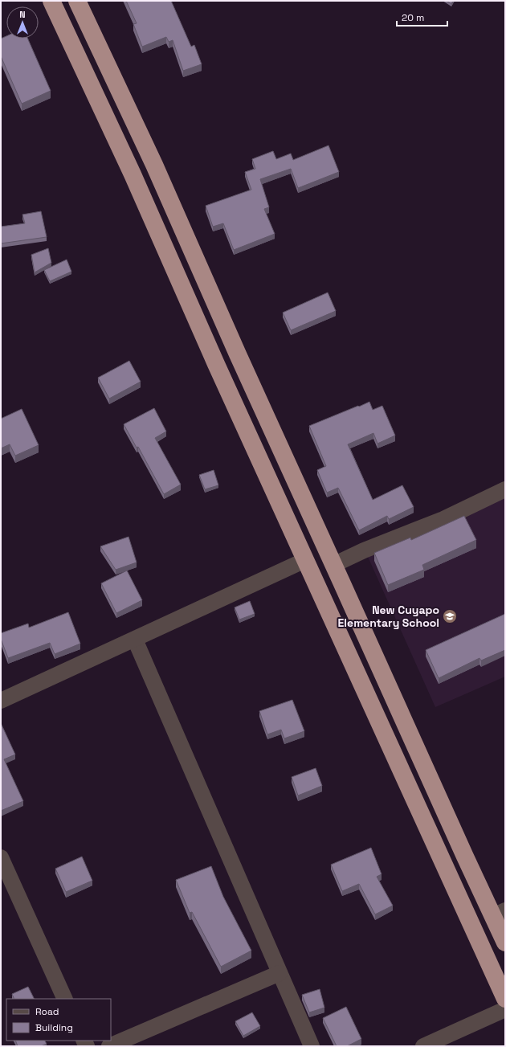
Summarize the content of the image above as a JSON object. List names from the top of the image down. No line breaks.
{"places":{"school or university":["New Cuyapo Elementary School"]},"legend":["Road","Building"],"scale_bar":"20 m","north":"top"}
